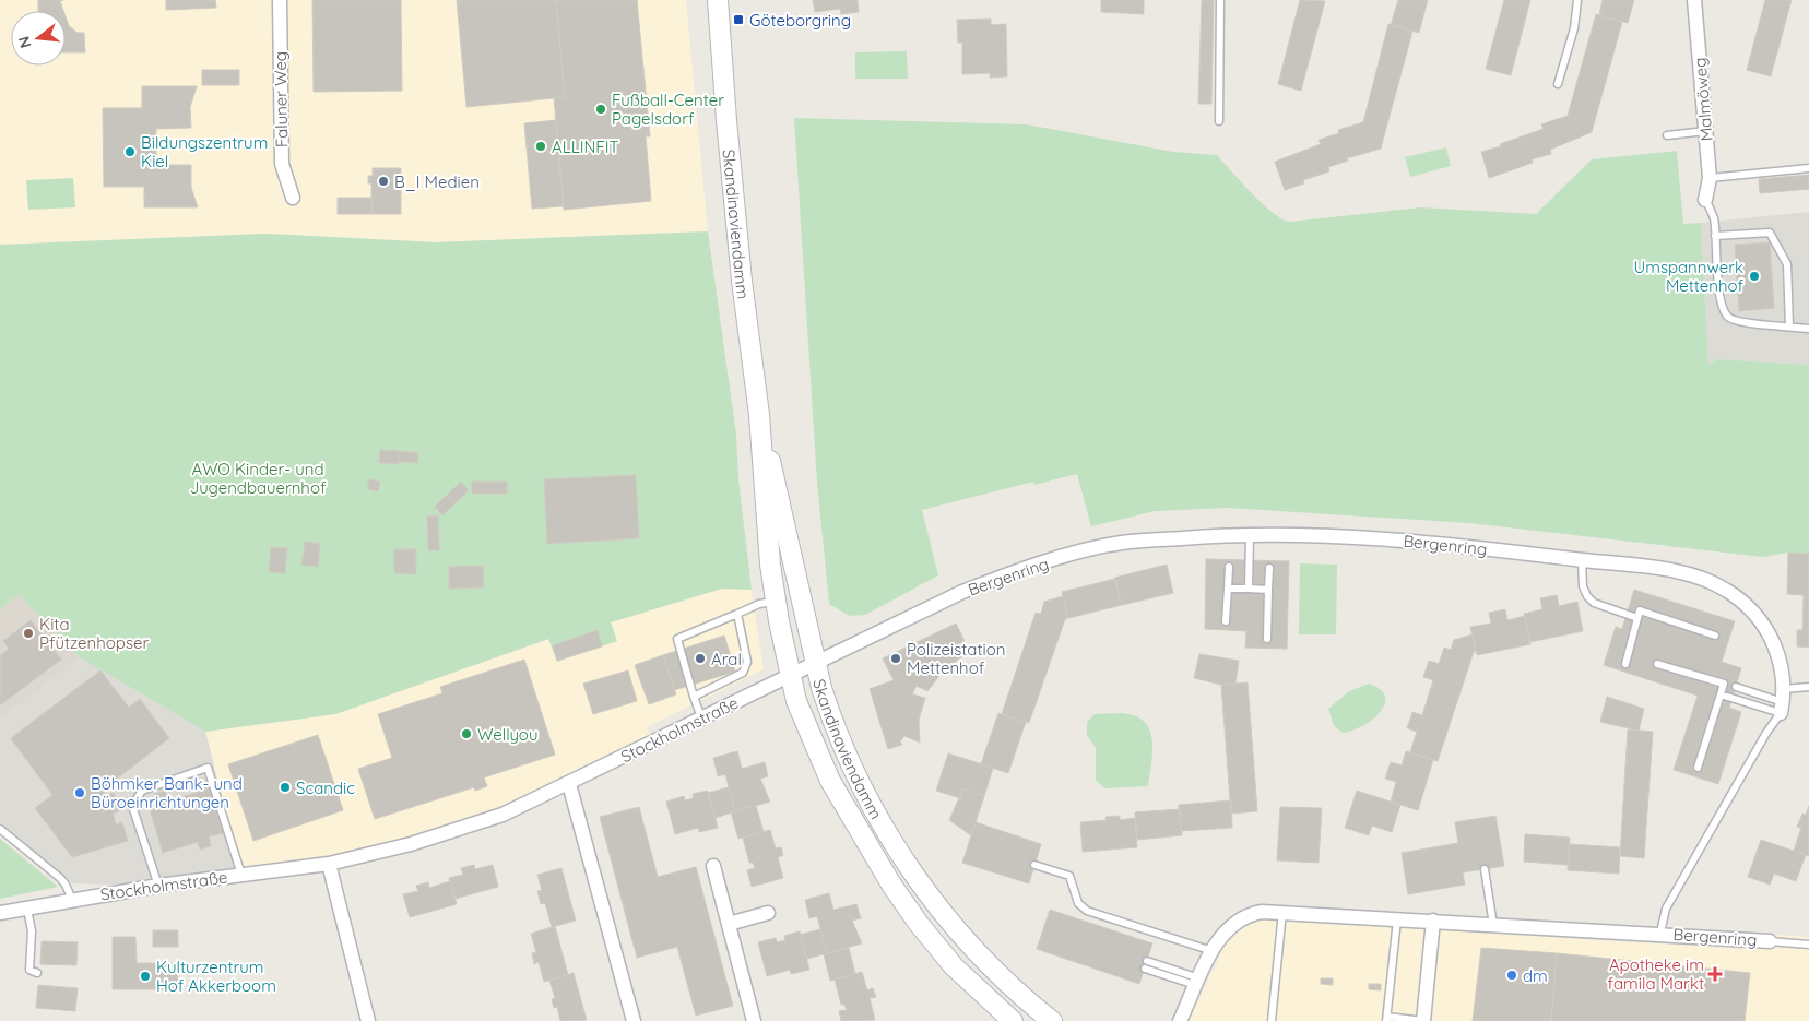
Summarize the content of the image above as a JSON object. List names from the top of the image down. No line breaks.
{"streets":{"main road":["Skandinaviendamm"],"street":["Faluner Weg","Malmöweg","Bergenring","Stockholmstraße"]},"crossings":[["Skandinaviendamm","Bergenring"],["Skandinaviendamm","Stockholmstraße"],["Bergenring","Stockholmstraße"]],"parks":["AWO Kinder- und Jugendbauernhof"],"places":{"transit":["Göteborgring"],"other":["Fußball-Center Pagelsdorf","ALLINFIT","Bildungszentrum Kiel","B_I Medien","Umspannwerk Mettenhof","Kita Pfützenhopser","Aral","Polizeistation Mettenhof","Wellyou","Scandic","Böhmker Bank- und Büroeinrichtungen","dm","Kulturzentrum Hof Akkerboom"],"health":["Apotheke im famila Markt"]},"north":"left"}
